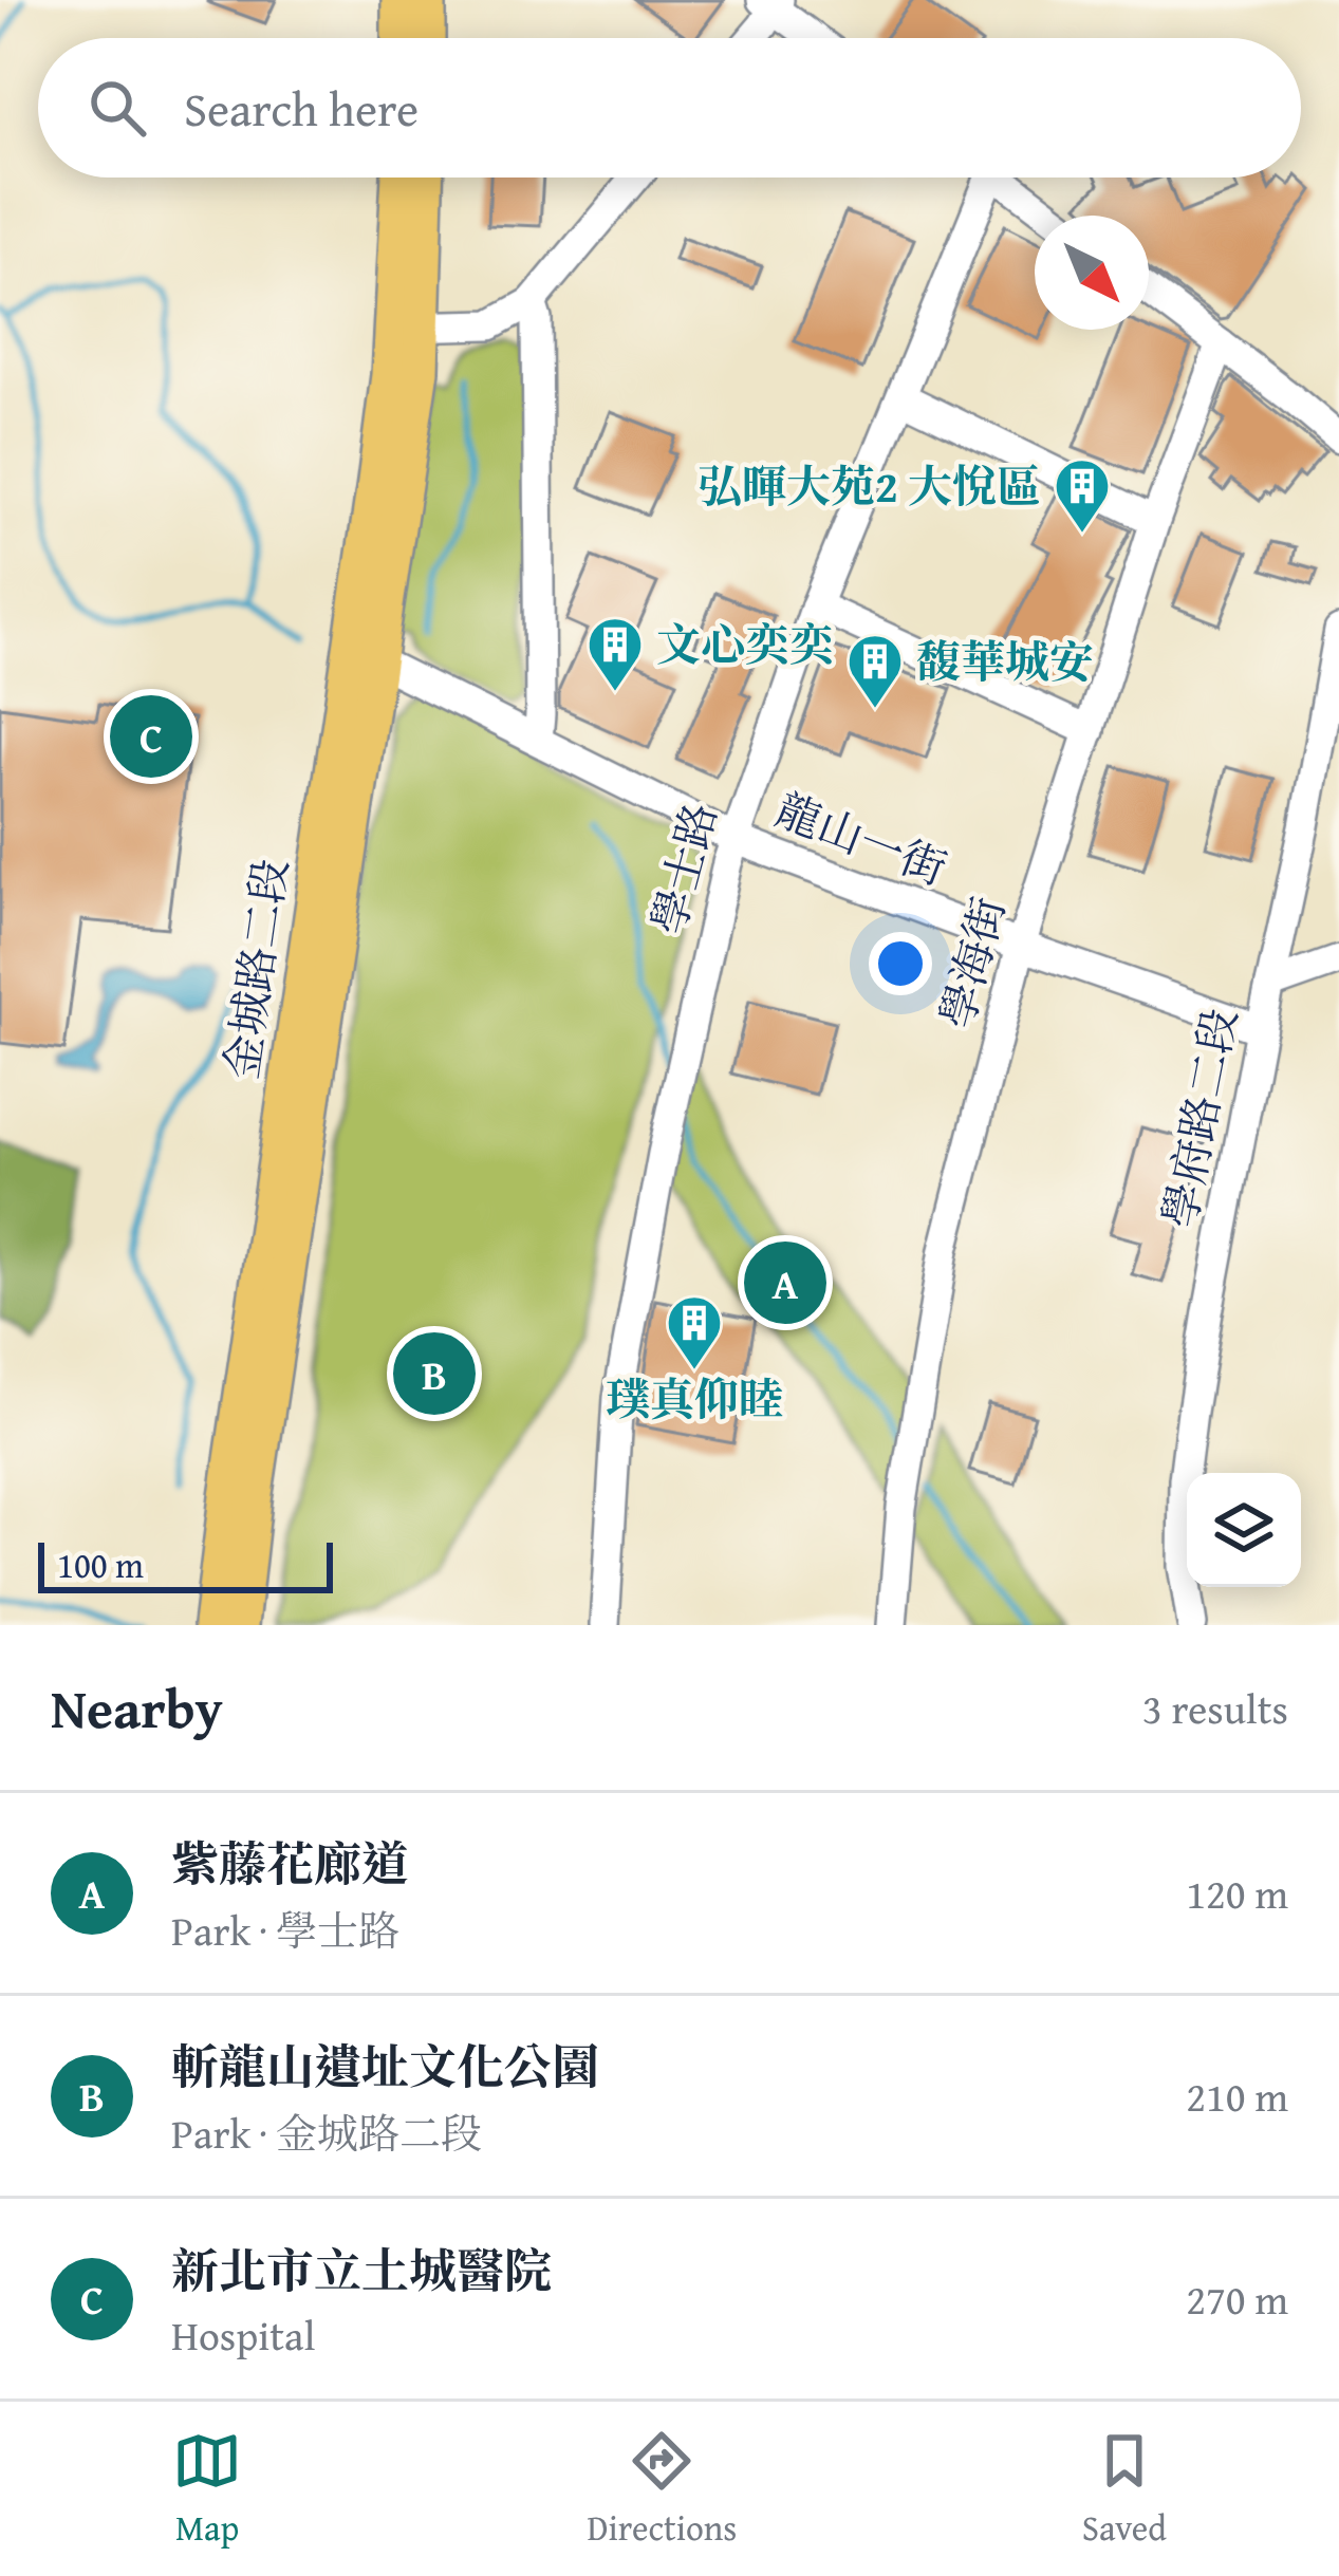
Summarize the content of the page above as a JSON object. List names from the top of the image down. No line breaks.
{"streets":{"main road":["金城路二段"],"street":["龍山一街","學士路","學海街","學府路二段"]},"crossings":[["龍山一街","學士路"],["龍山一街","學海街"],["龍山一街","金城路二段"],["龍山一街","學府路二段"]],"places":{"building":["弘暉大苑2 大悅區","文心奕奕","馥華城安","璞真仰睦"]},"scale_bar":"100 m","north":"bottom right","page":{"search":"Search here","pins":["C","A","B"],"scale":"100 m","heading":["Nearby","3 results"],"list":[{"mark":"A","name":"紫藤花廊道","note":"Park · 學士路","value":"120 m"},{"mark":"B","name":"斬龍山遺址文化公園","note":"Park · 金城路二段","value":"210 m"},{"mark":"C","name":"新北市立土城醫院","note":"Hospital","value":"270 m"}],"nav":["Map","Directions","Saved"]}}
